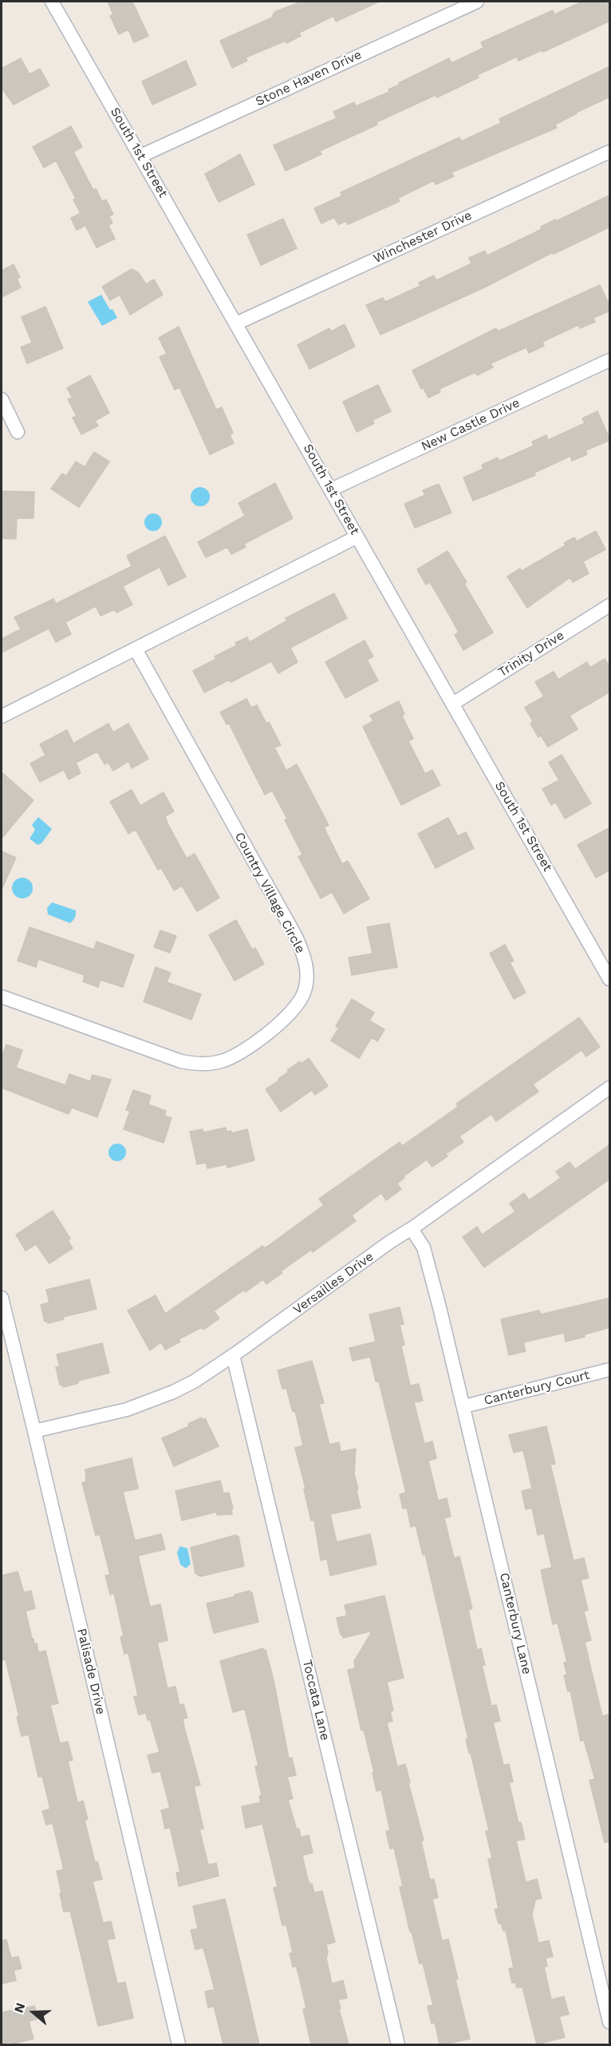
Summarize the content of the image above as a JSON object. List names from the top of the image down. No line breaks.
{"streets":{"street":["Stone Haven Drive","South 1st Street","Winchester Drive","New Castle Drive","Trinity Drive","Country Village Circle","Versailles Drive","Canterbury Court","Canterbury Lane","Palisade Drive","Toccata Lane"]},"crossings":[["Stone Haven Drive","South 1st Street"],["South 1st Street","Winchester Drive"],["South 1st Street","New Castle Drive"],["South 1st Street","Trinity Drive"],["Versailles Drive","Canterbury Lane"],["Versailles Drive","Palisade Drive"],["Versailles Drive","Toccata Lane"],["Canterbury Court","Canterbury Lane"]],"north":"left"}
